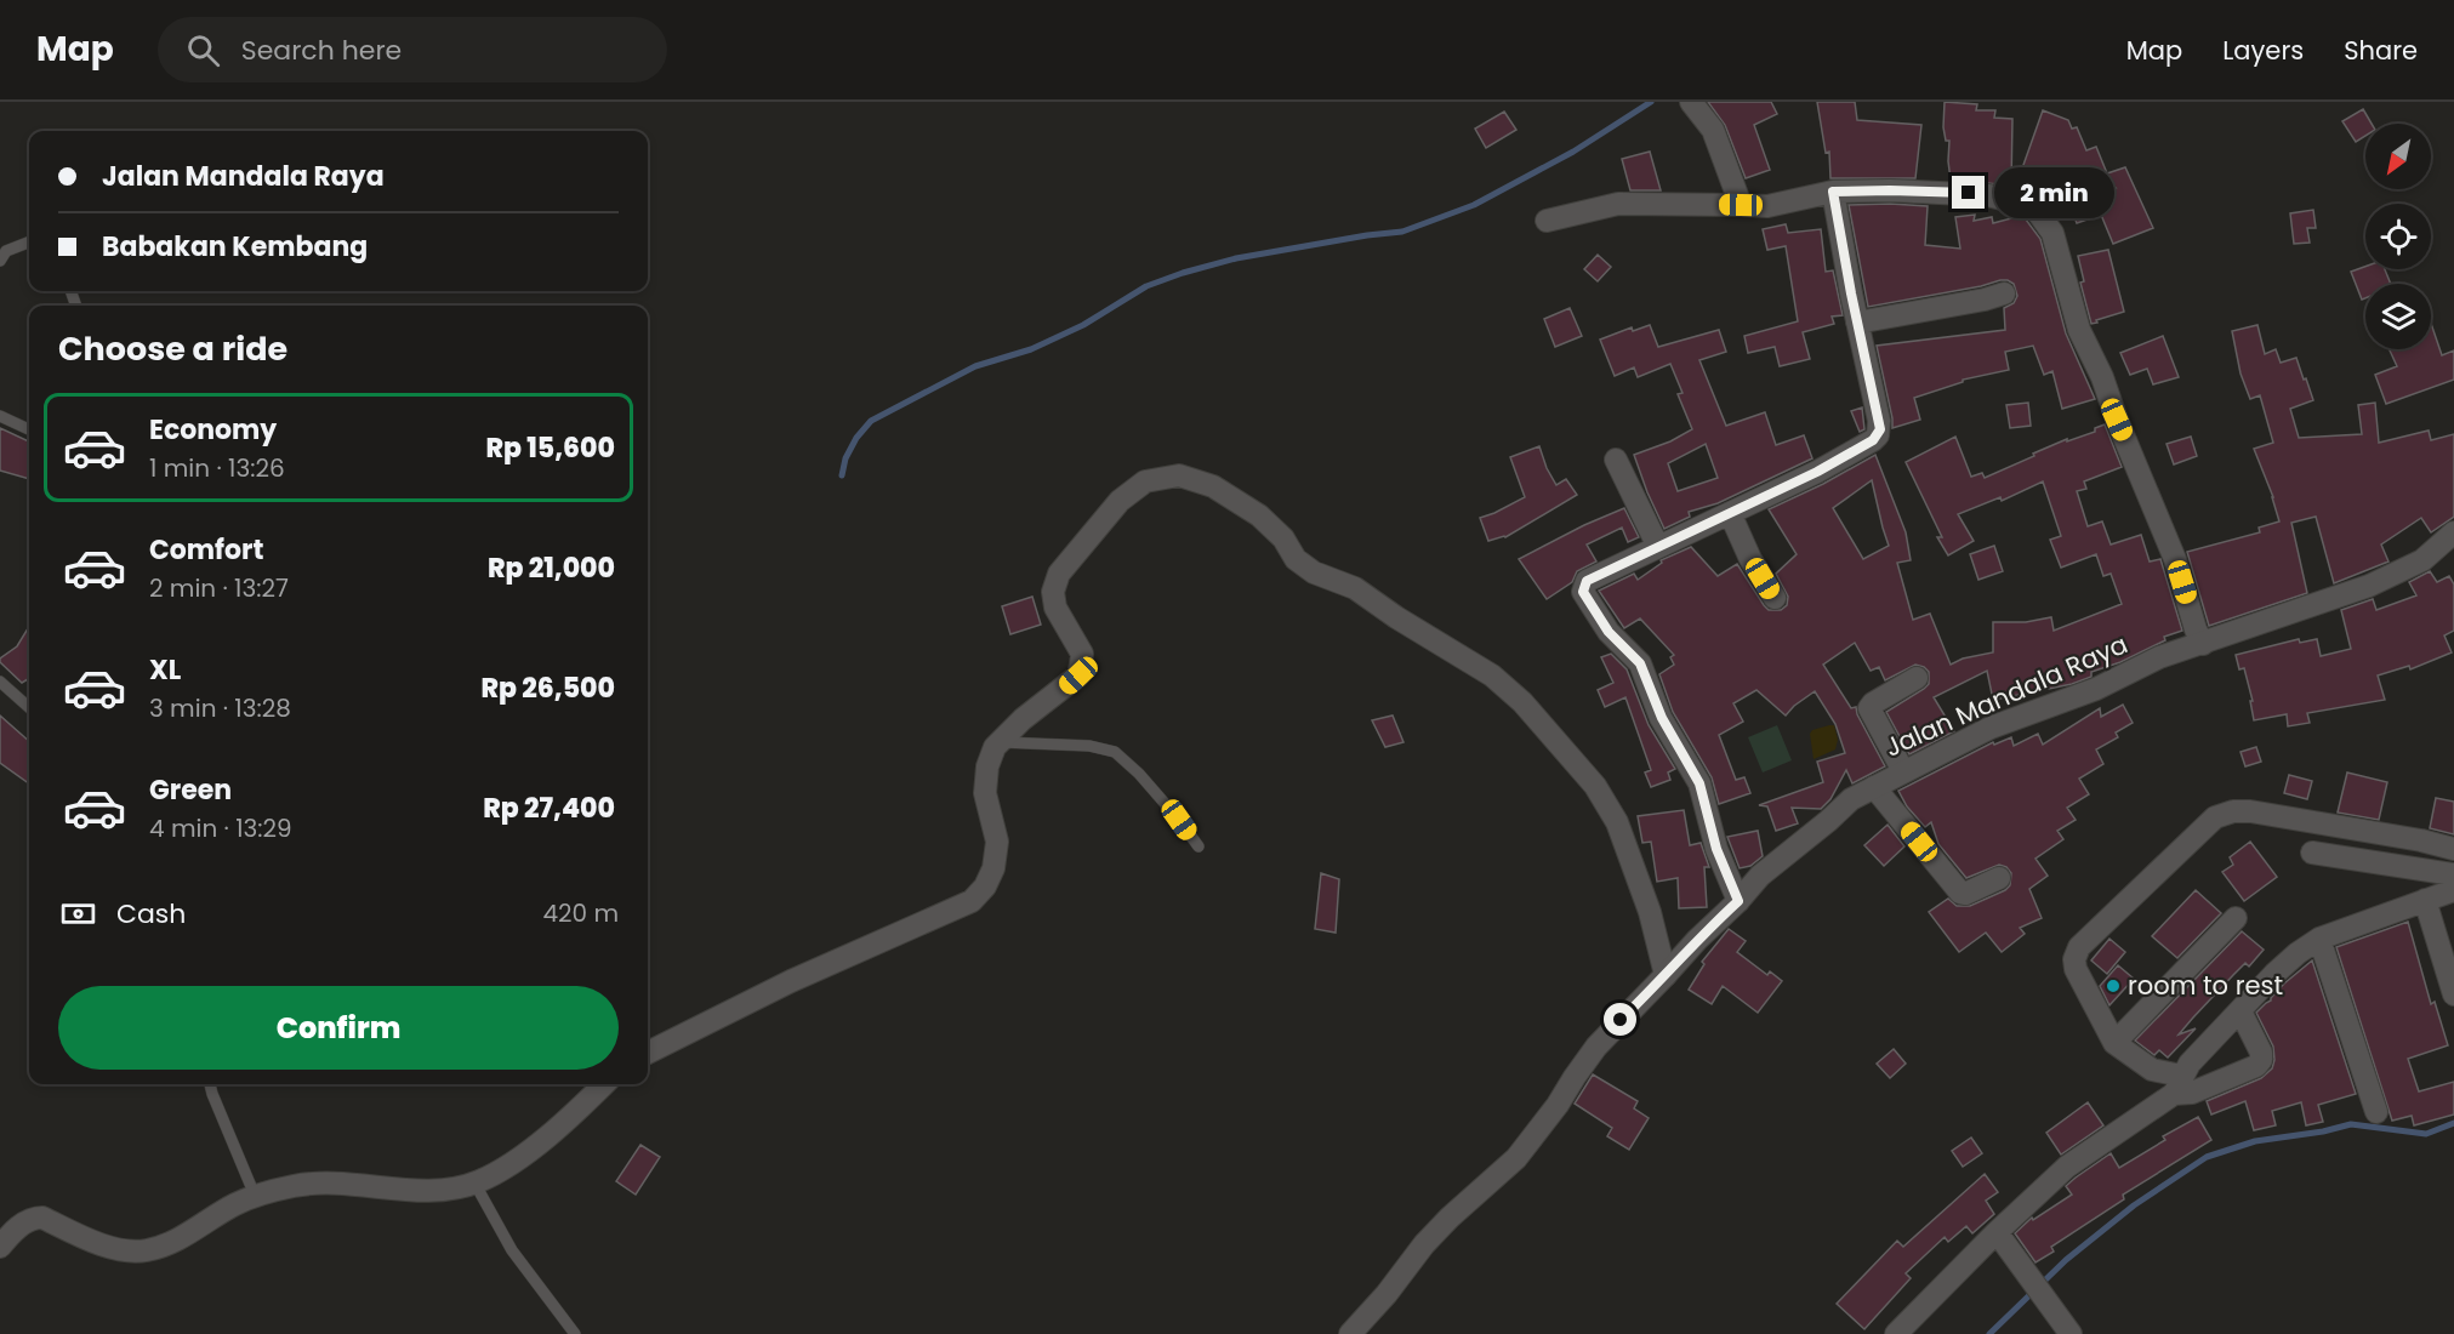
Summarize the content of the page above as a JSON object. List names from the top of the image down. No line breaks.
{"streets":{"street":["Jalan Mandala Raya"]},"places":["room to rest"],"north":"bottom left","page":{"header":"Map","search":"Search here","nav":["Map","Layers","Share"],"banner":["Jalan Mandala Raya","Babakan Kembang"],"bubble":"2 min","heading":"Choose a ride","list":[{"name":"Economy","note":"1 min · 13:26","value":"Rp 15,600"},{"name":"Comfort","note":"2 min · 13:27","value":"Rp 21,000"},{"name":"XL","note":"3 min · 13:28","value":"Rp 26,500"},{"name":"Green","note":"4 min · 13:29","value":"Rp 27,400"}],"pay":["Cash","420 m"],"buttons":"Confirm"}}
